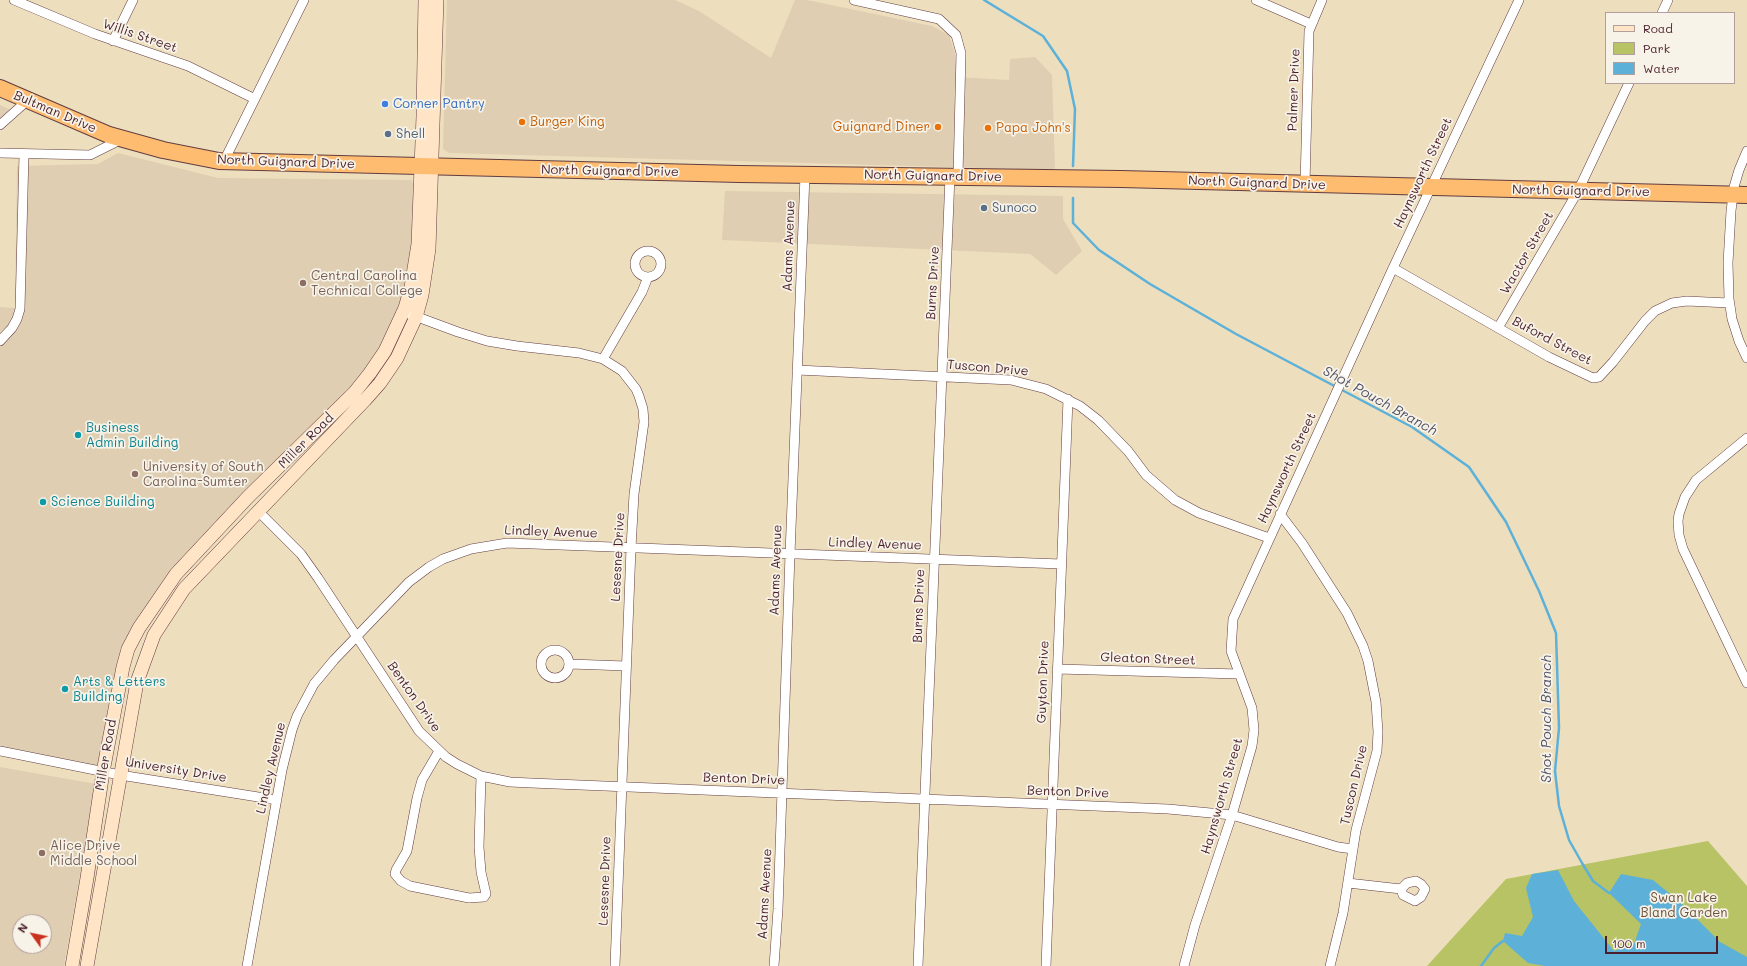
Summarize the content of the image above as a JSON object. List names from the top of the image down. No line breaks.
{"streets":{"highway":["Bultman Drive","North Guignard Drive"],"street":["Willis Street","Palmer Drive","Haynsworth Street","Adams Avenue","Wactor Street","Burns Drive","Buford Street","Tuscon Drive","Miller Road","Lindley Avenue","Lesesne Drive","Gleaton Street","Guyton Drive","Benton Drive","University Drive"]},"crossings":[["Palmer Drive","North Guignard Drive"],["Bultman Drive","North Guignard Drive"],["North Guignard Drive","Haynsworth Street"],["North Guignard Drive","Adams Avenue"],["North Guignard Drive","Wactor Street"],["North Guignard Drive","Burns Drive"],["North Guignard Drive","Miller Road"],["Haynsworth Street","Buford Street"],["Haynsworth Street","Tuscon Drive"],["Haynsworth Street","Gleaton Street"],["Haynsworth Street","Benton Drive"],["Adams Avenue","Tuscon Drive"],["Adams Avenue","Lindley Avenue"],["Adams Avenue","Benton Drive"],["Wactor Street","Buford Street"],["Burns Drive","Tuscon Drive"],["Burns Drive","Lindley Avenue"],["Burns Drive","Benton Drive"],["Tuscon Drive","Guyton Drive"],["Tuscon Drive","Benton Drive"],["Miller Road","Lesesne Drive"],["Miller Road","Benton Drive"],["Miller Road","University Drive"],["Lindley Avenue","Lesesne Drive"],["Lindley Avenue","Guyton Drive"],["Lindley Avenue","Benton Drive"],["Lindley Avenue","University Drive"],["Lesesne Drive","Benton Drive"],["Gleaton Street","Guyton Drive"],["Guyton Drive","Benton Drive"]],"water":["Shot Pouch Branch"],"parks":["Swan Lake Bland Garden"],"places":["Corner Pantry","Burger King","Guignard Diner","Papa John's","Shell","Sunoco","Central Carolina Technical College","Business Admin Building","University of South Carolina-Sumter","Science Building","Arts & Letters Building","Alice Drive Middle School"],"legend":["Road","Park","Water"],"scale_bar":"100 m","north":"top left"}
